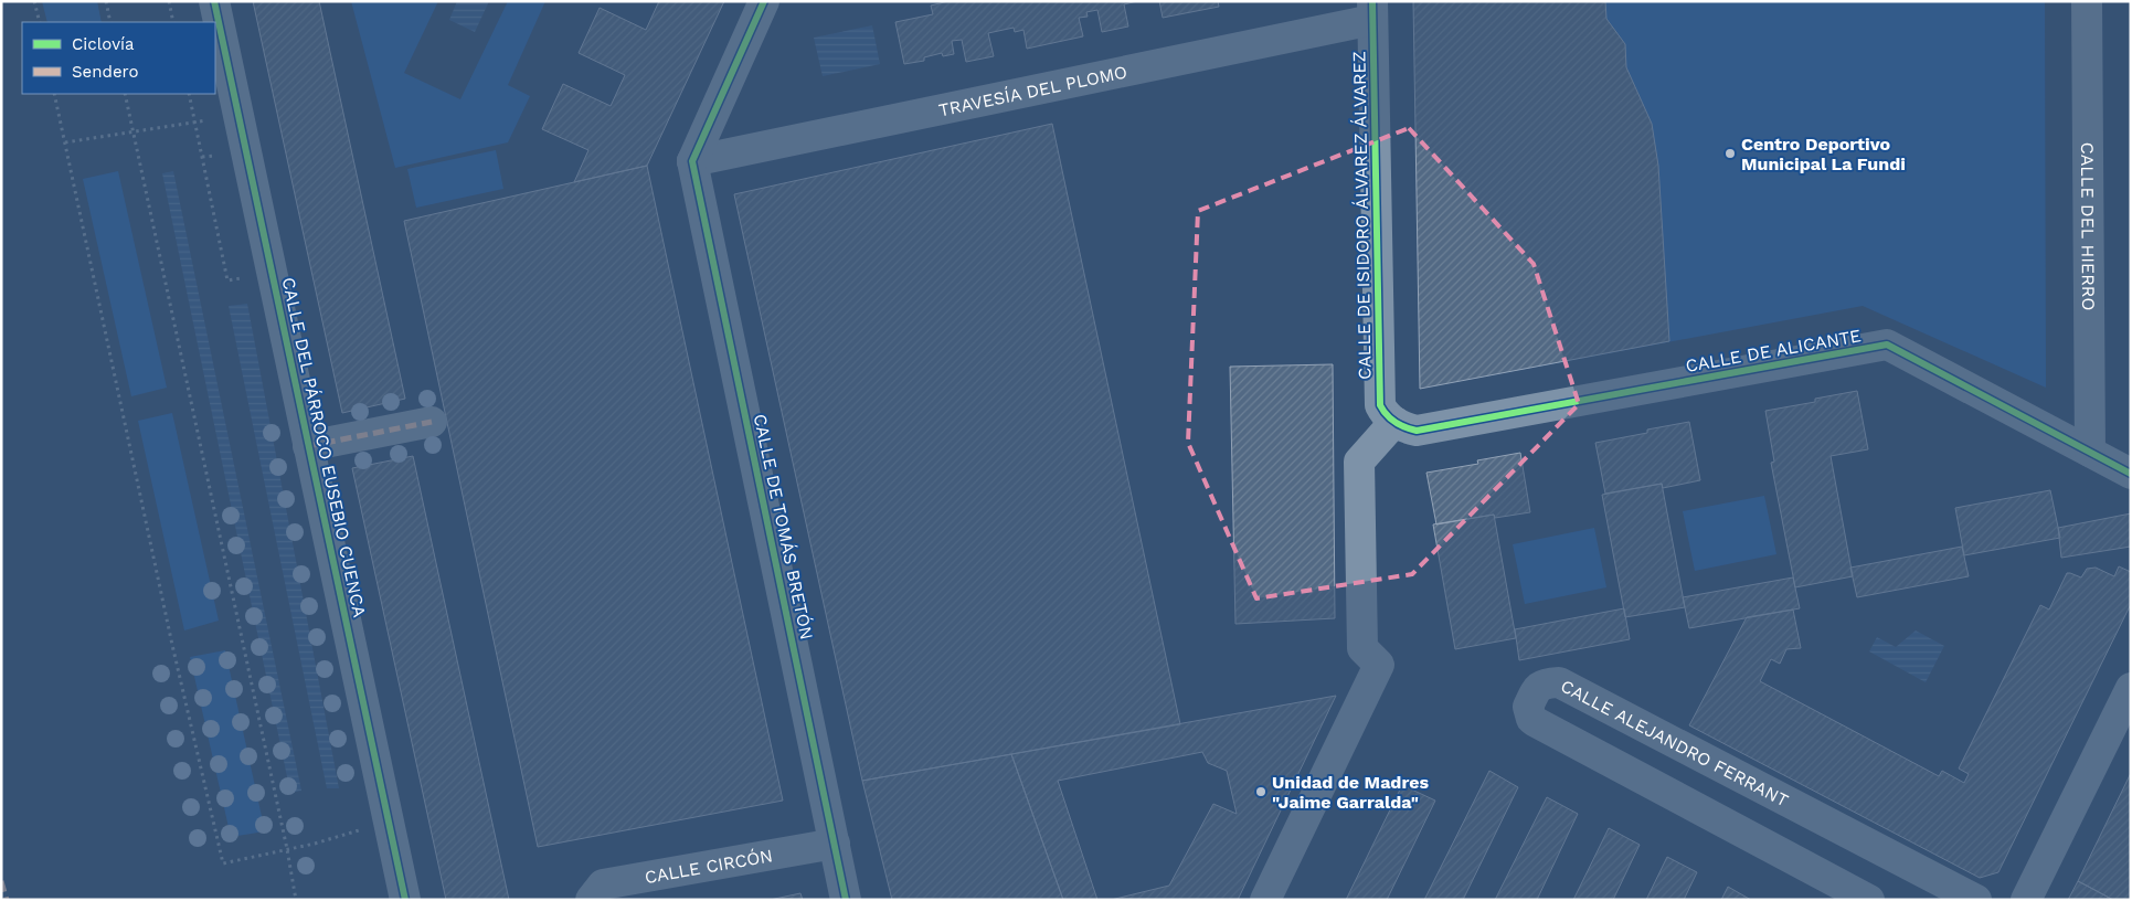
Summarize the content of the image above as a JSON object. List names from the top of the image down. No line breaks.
{"streets":{"street":["TRAVESÍA DEL PLOMO","CALLE DE ISIDORO ÁLVAREZ ÁLVAREZ","CALLE DEL HIERRO","CALLE DE ALICANTE","CALLE DEL PÁRROCO EUSEBIO CUENCA","CALLE DE TOMÁS BRETÓN","CALLE ALEJANDRO FERRANT","CALLE CIRCÓN"]},"crossings":[["TRAVESÍA DEL PLOMO","CALLE DE ISIDORO ÁLVAREZ ÁLVAREZ"],["TRAVESÍA DEL PLOMO","CALLE DE TOMÁS BRETÓN"],["CALLE DE ISIDORO ÁLVAREZ ÁLVAREZ","CALLE DE ALICANTE"],["CALLE DEL HIERRO","CALLE DE ALICANTE"],["CALLE DE TOMÁS BRETÓN","CALLE CIRCÓN"]],"places":["Centro Deportivo Municipal La Fundi","Unidad de Madres \"Jaime Garralda\""],"legend":["Ciclovía","Sendero"]}
